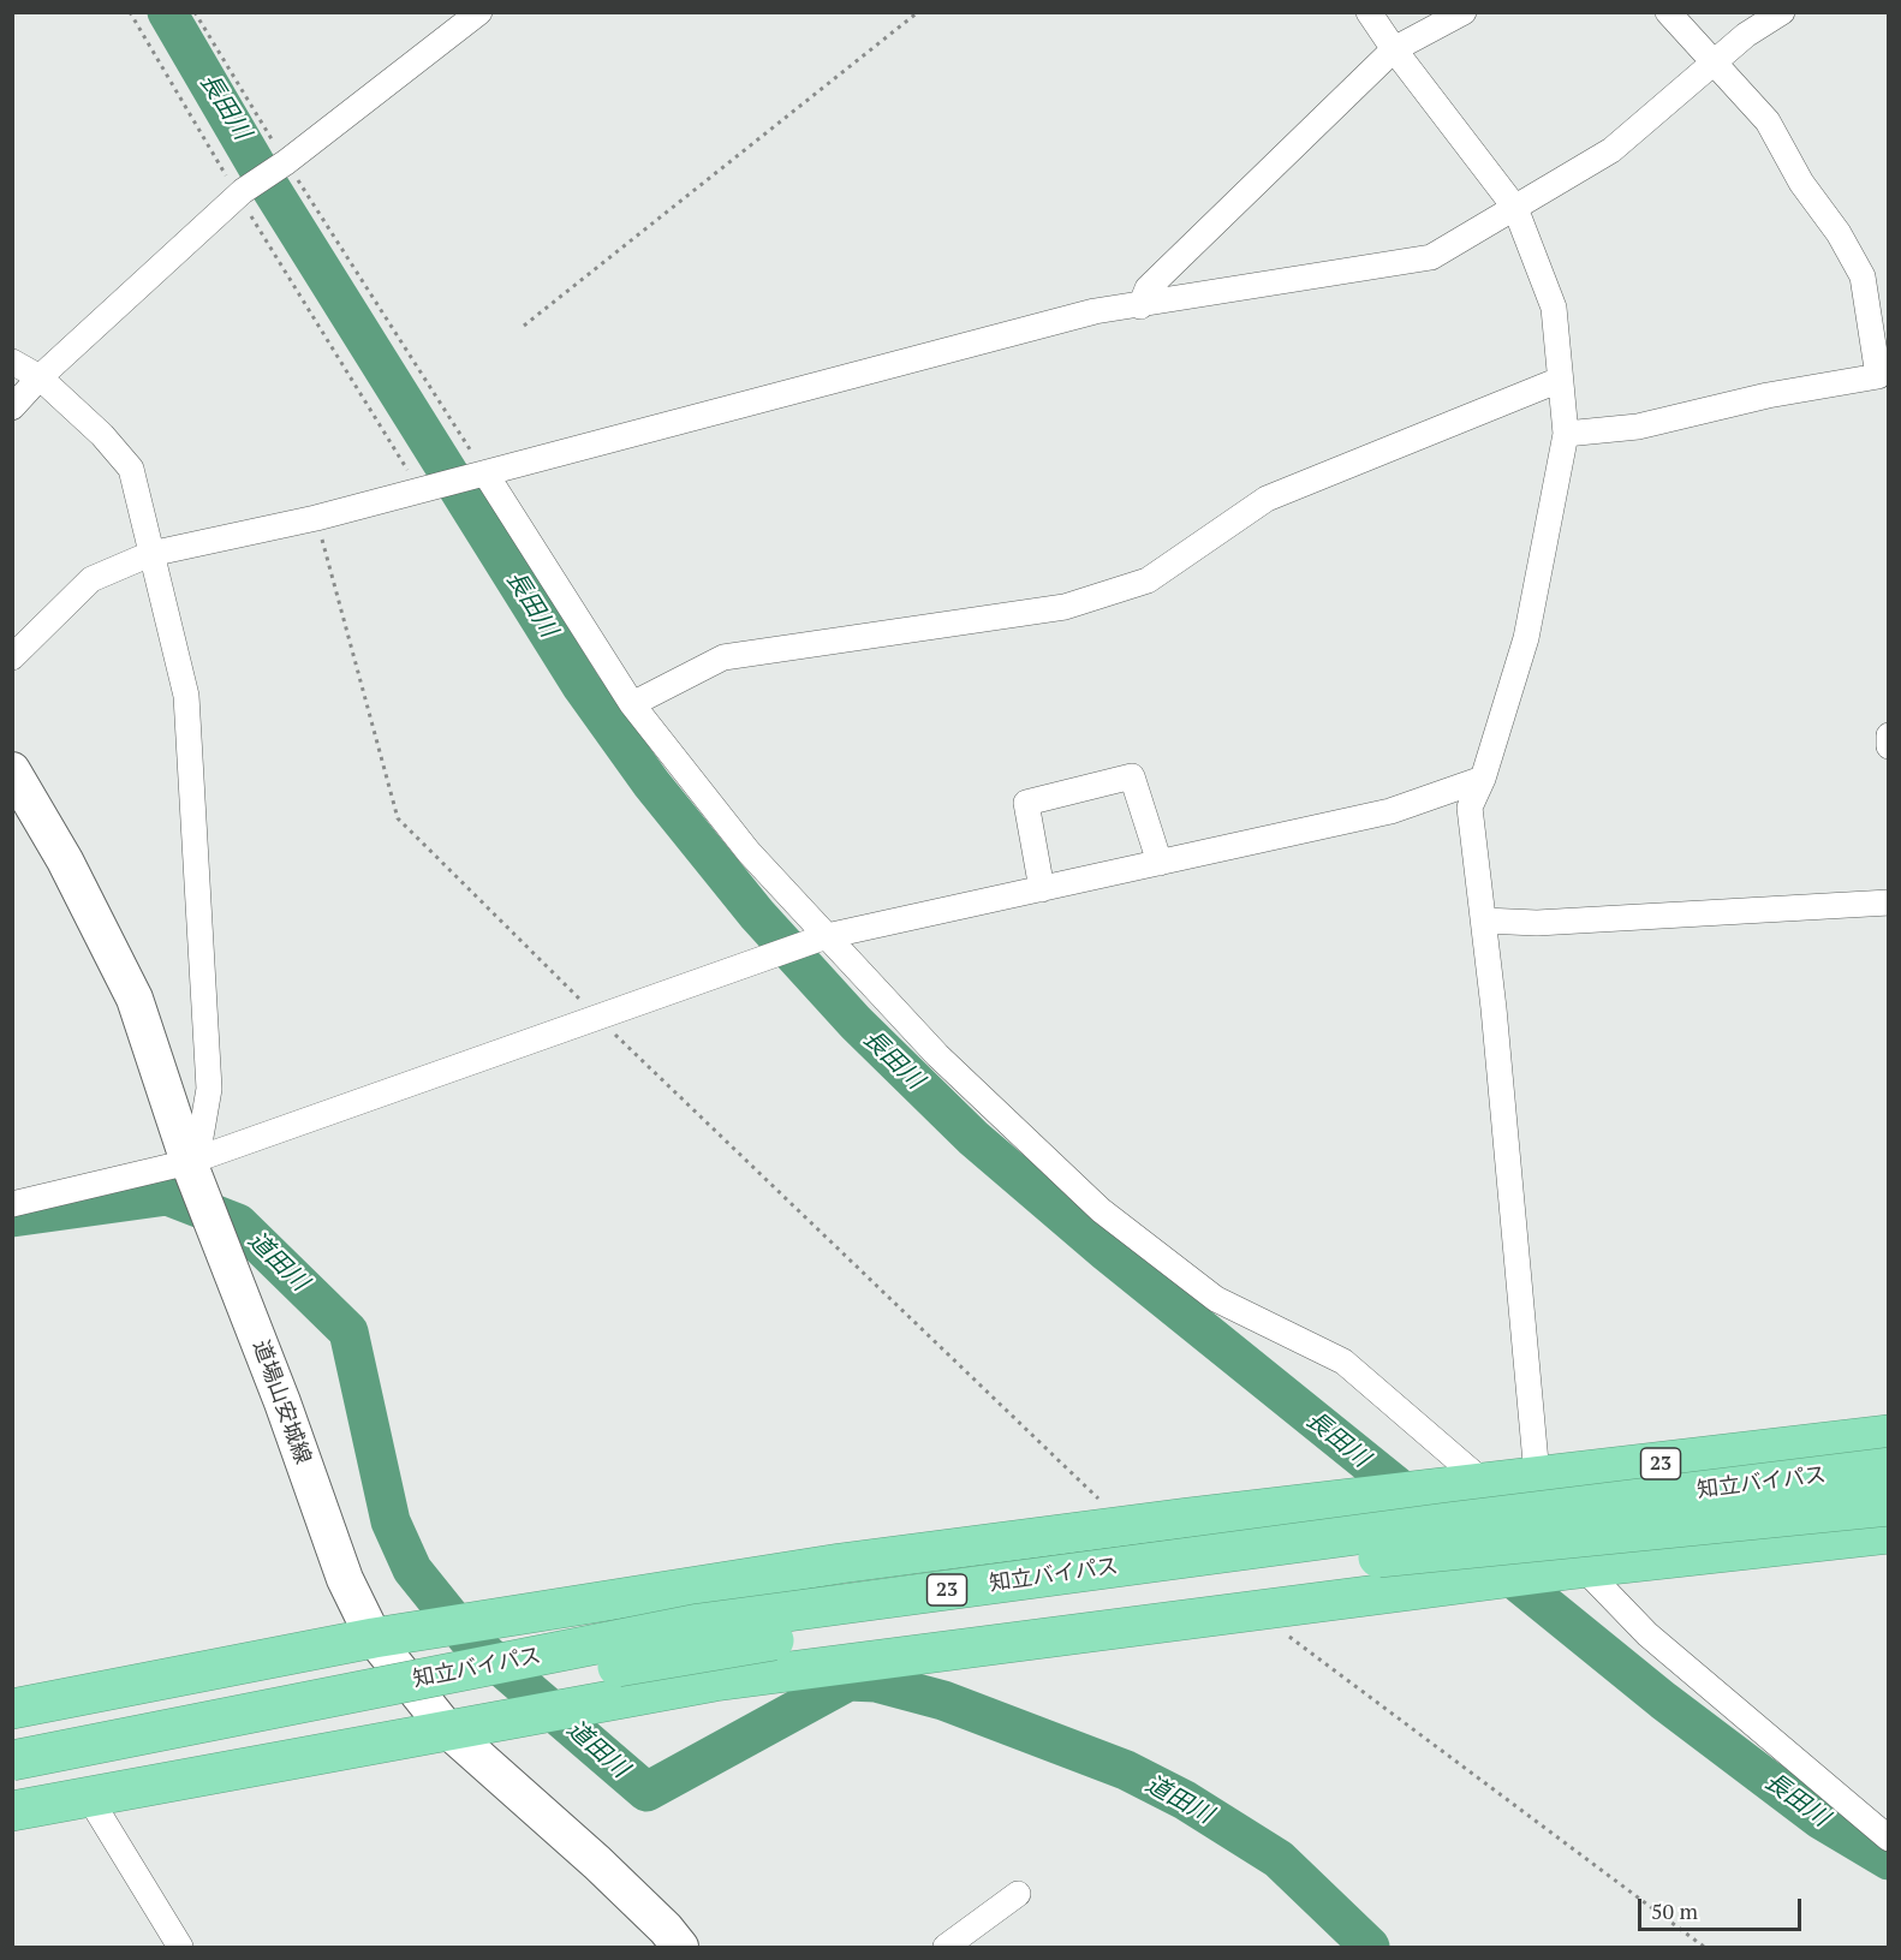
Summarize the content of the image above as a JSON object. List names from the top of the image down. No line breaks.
{"streets":{"highway":["23","知立バイパス"],"main road":["道場山安城線"]},"crossings":[["道場山安城線","23"]],"water":["長田川","道田川"],"scale_bar":"50 m"}
